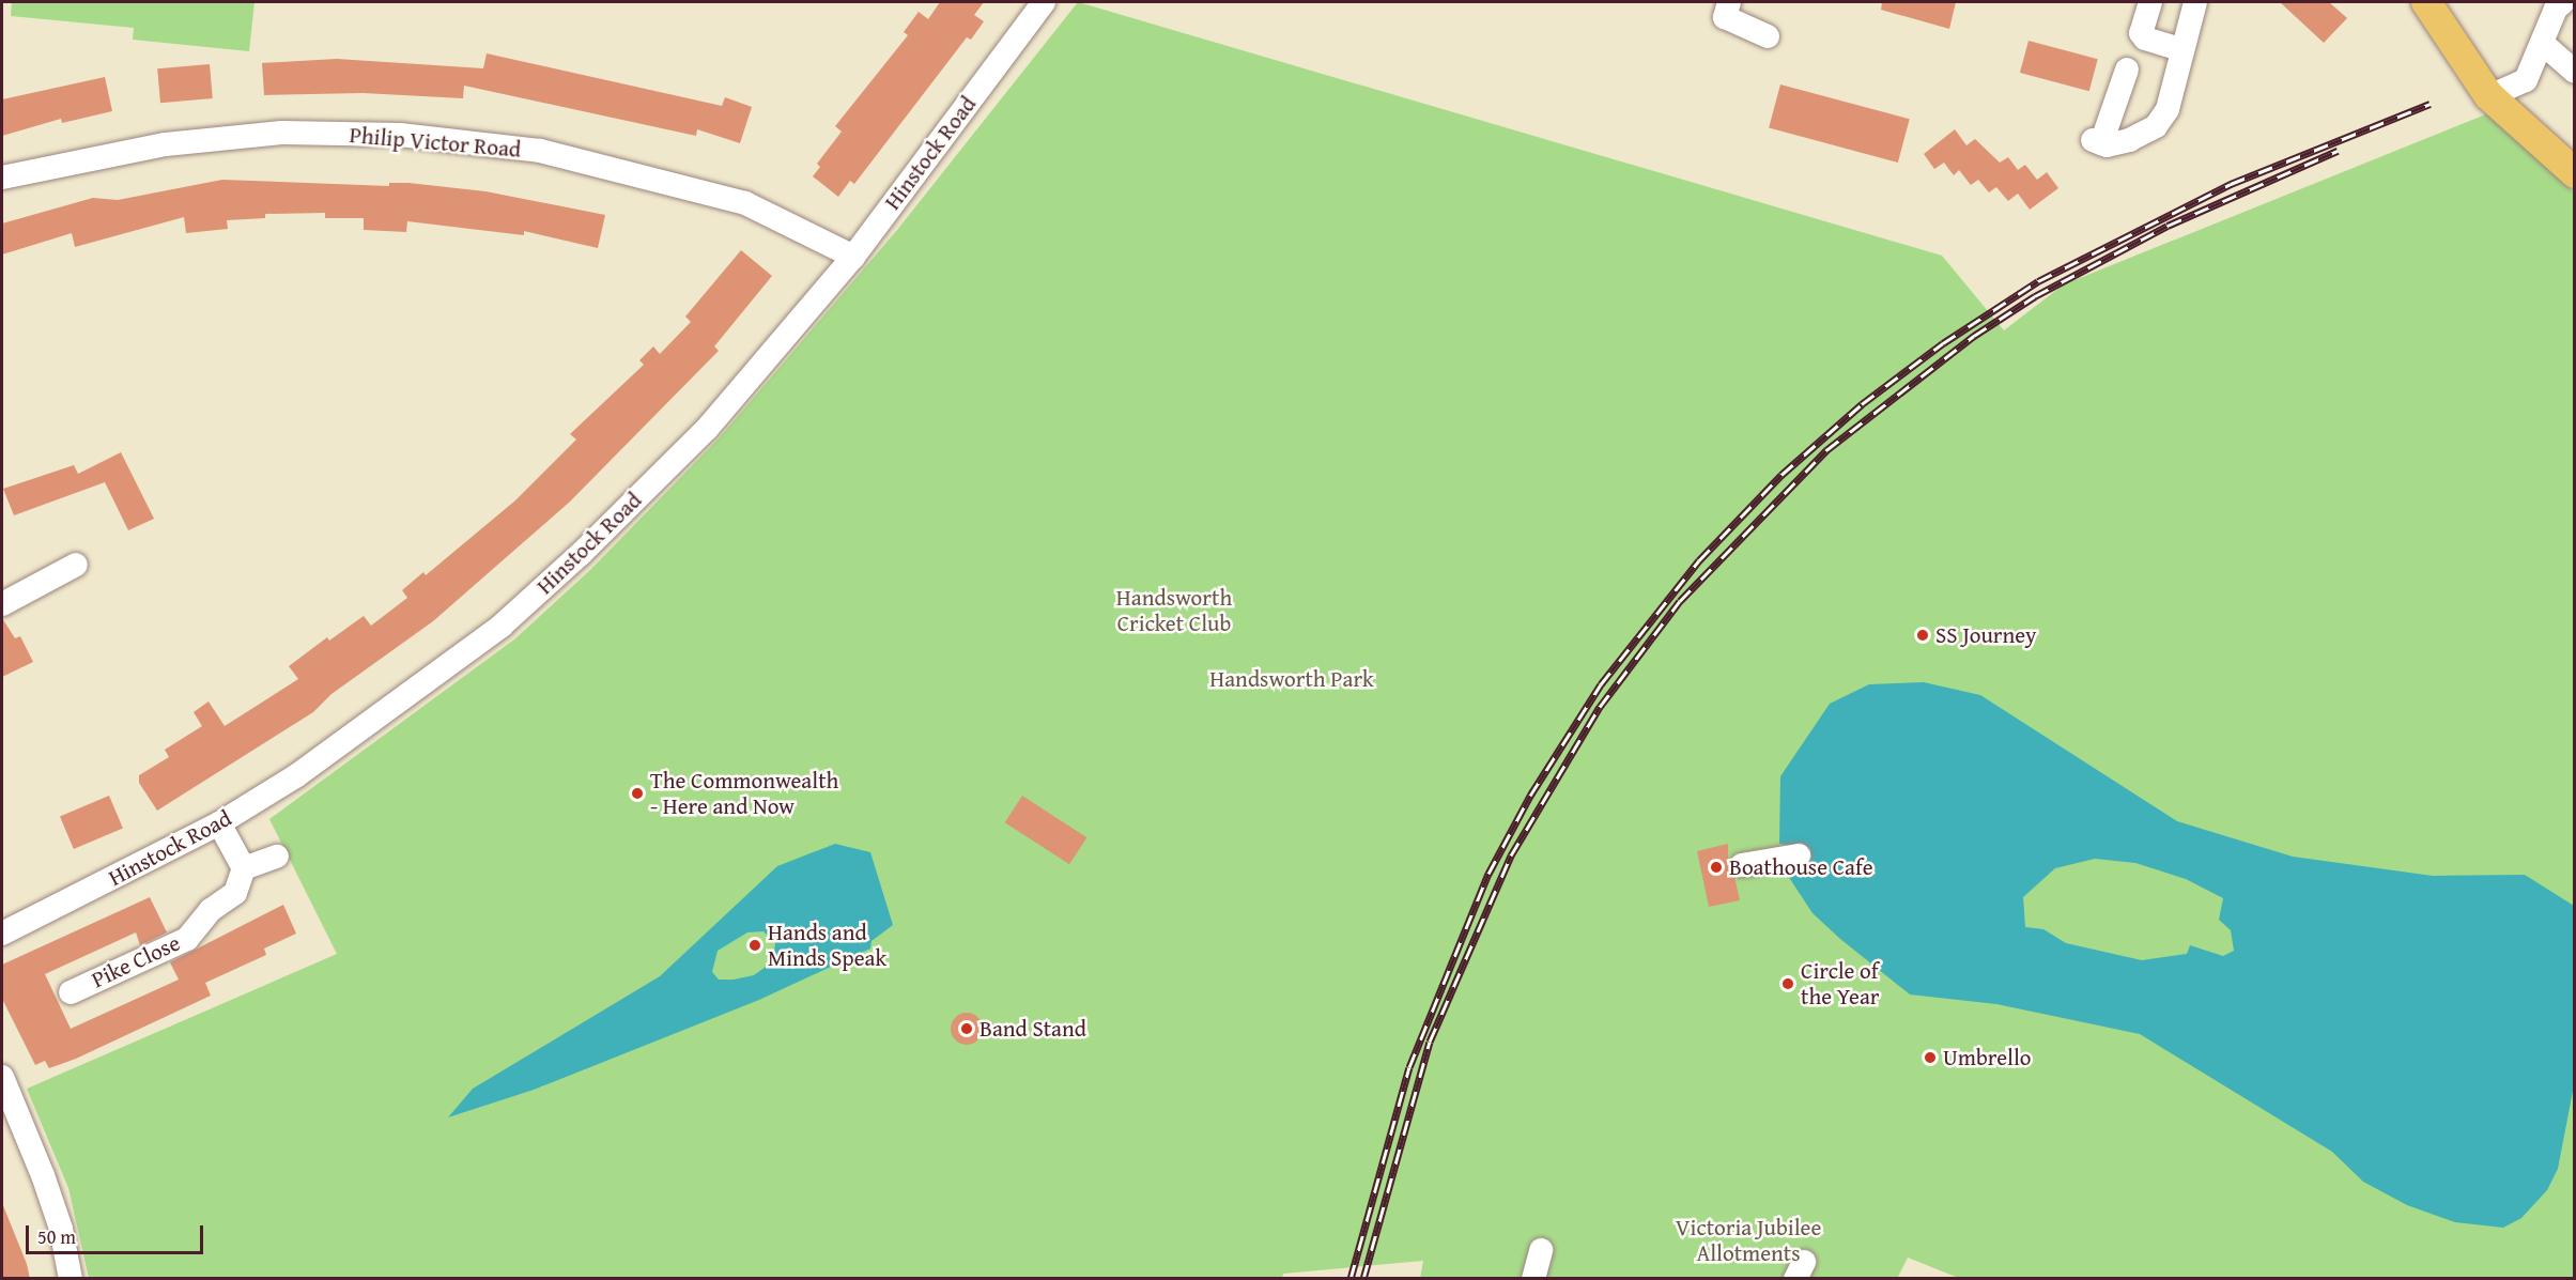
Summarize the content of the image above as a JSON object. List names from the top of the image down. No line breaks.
{"streets":{"street":["Philip Victor Road","Hinstock Road","Pike Close"]},"crossings":[["Philip Victor Road","Hinstock Road"]],"parks":["Handsworth Cricket Club","Handsworth Park","Victoria Jubilee Allotments"],"places":["SS Journey","The Commonwealth - Here and Now","Boathouse Cafe","Hands and Minds Speak","Circle of the Year","Band Stand","Umbrello"],"scale_bar":"50 m"}
